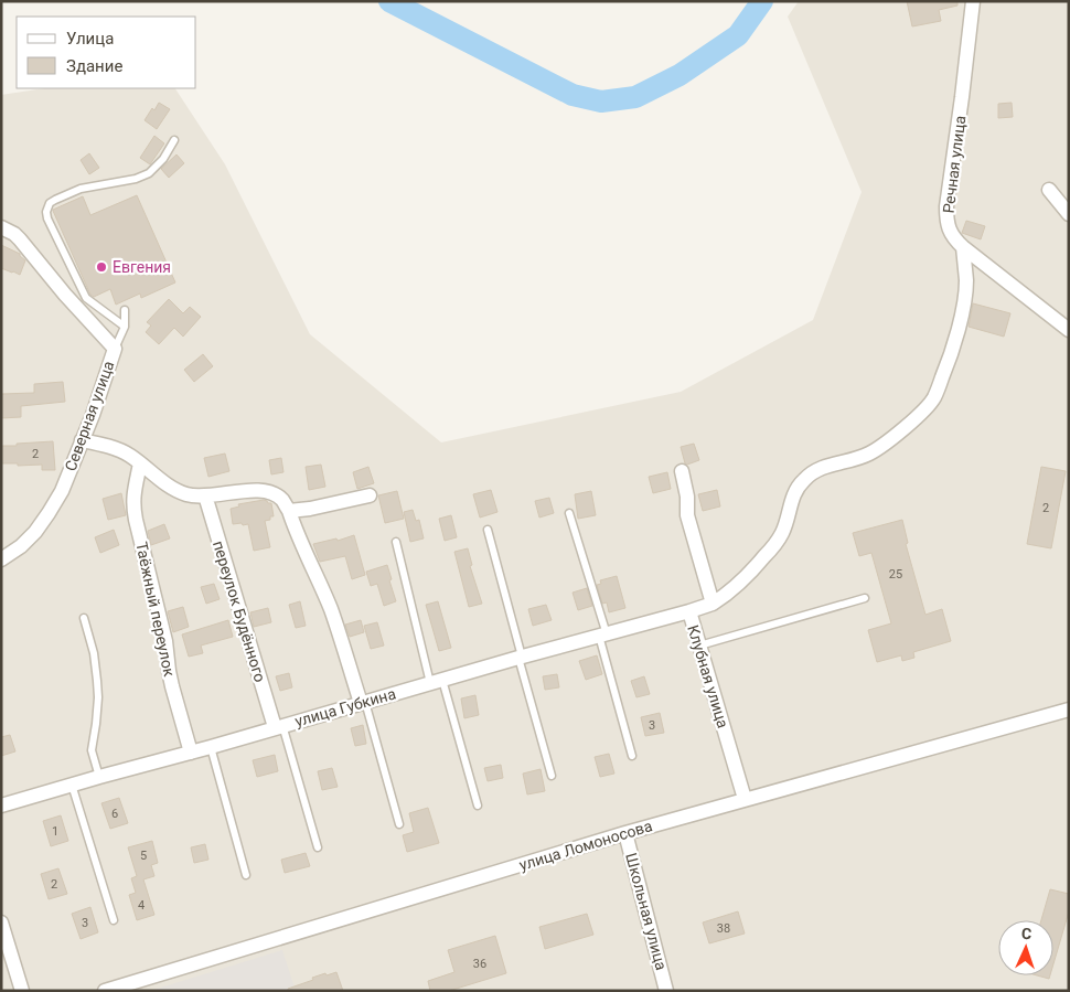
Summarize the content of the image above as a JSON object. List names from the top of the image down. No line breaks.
{"streets":{"street":["Речная улица","Северная улица","Таёжный переулок","переулок Будённого","Клубная улица","улица Губкина","улица Ломоносова","Школьная улица"]},"crossings":[["Речная улица","Клубная улица"],["Таёжный переулок","улица Губкина"],["переулок Будённого","улица Губкина"],["Клубная улица","улица Губкина"],["Клубная улица","улица Ломоносова"],["улица Ломоносова","Школьная улица"]],"places":["Евгения"],"house_numbers":["2","2","25","3","6","1","5","2","4","3","38","36"],"legend":["Улица","Здание"],"north":"top"}
